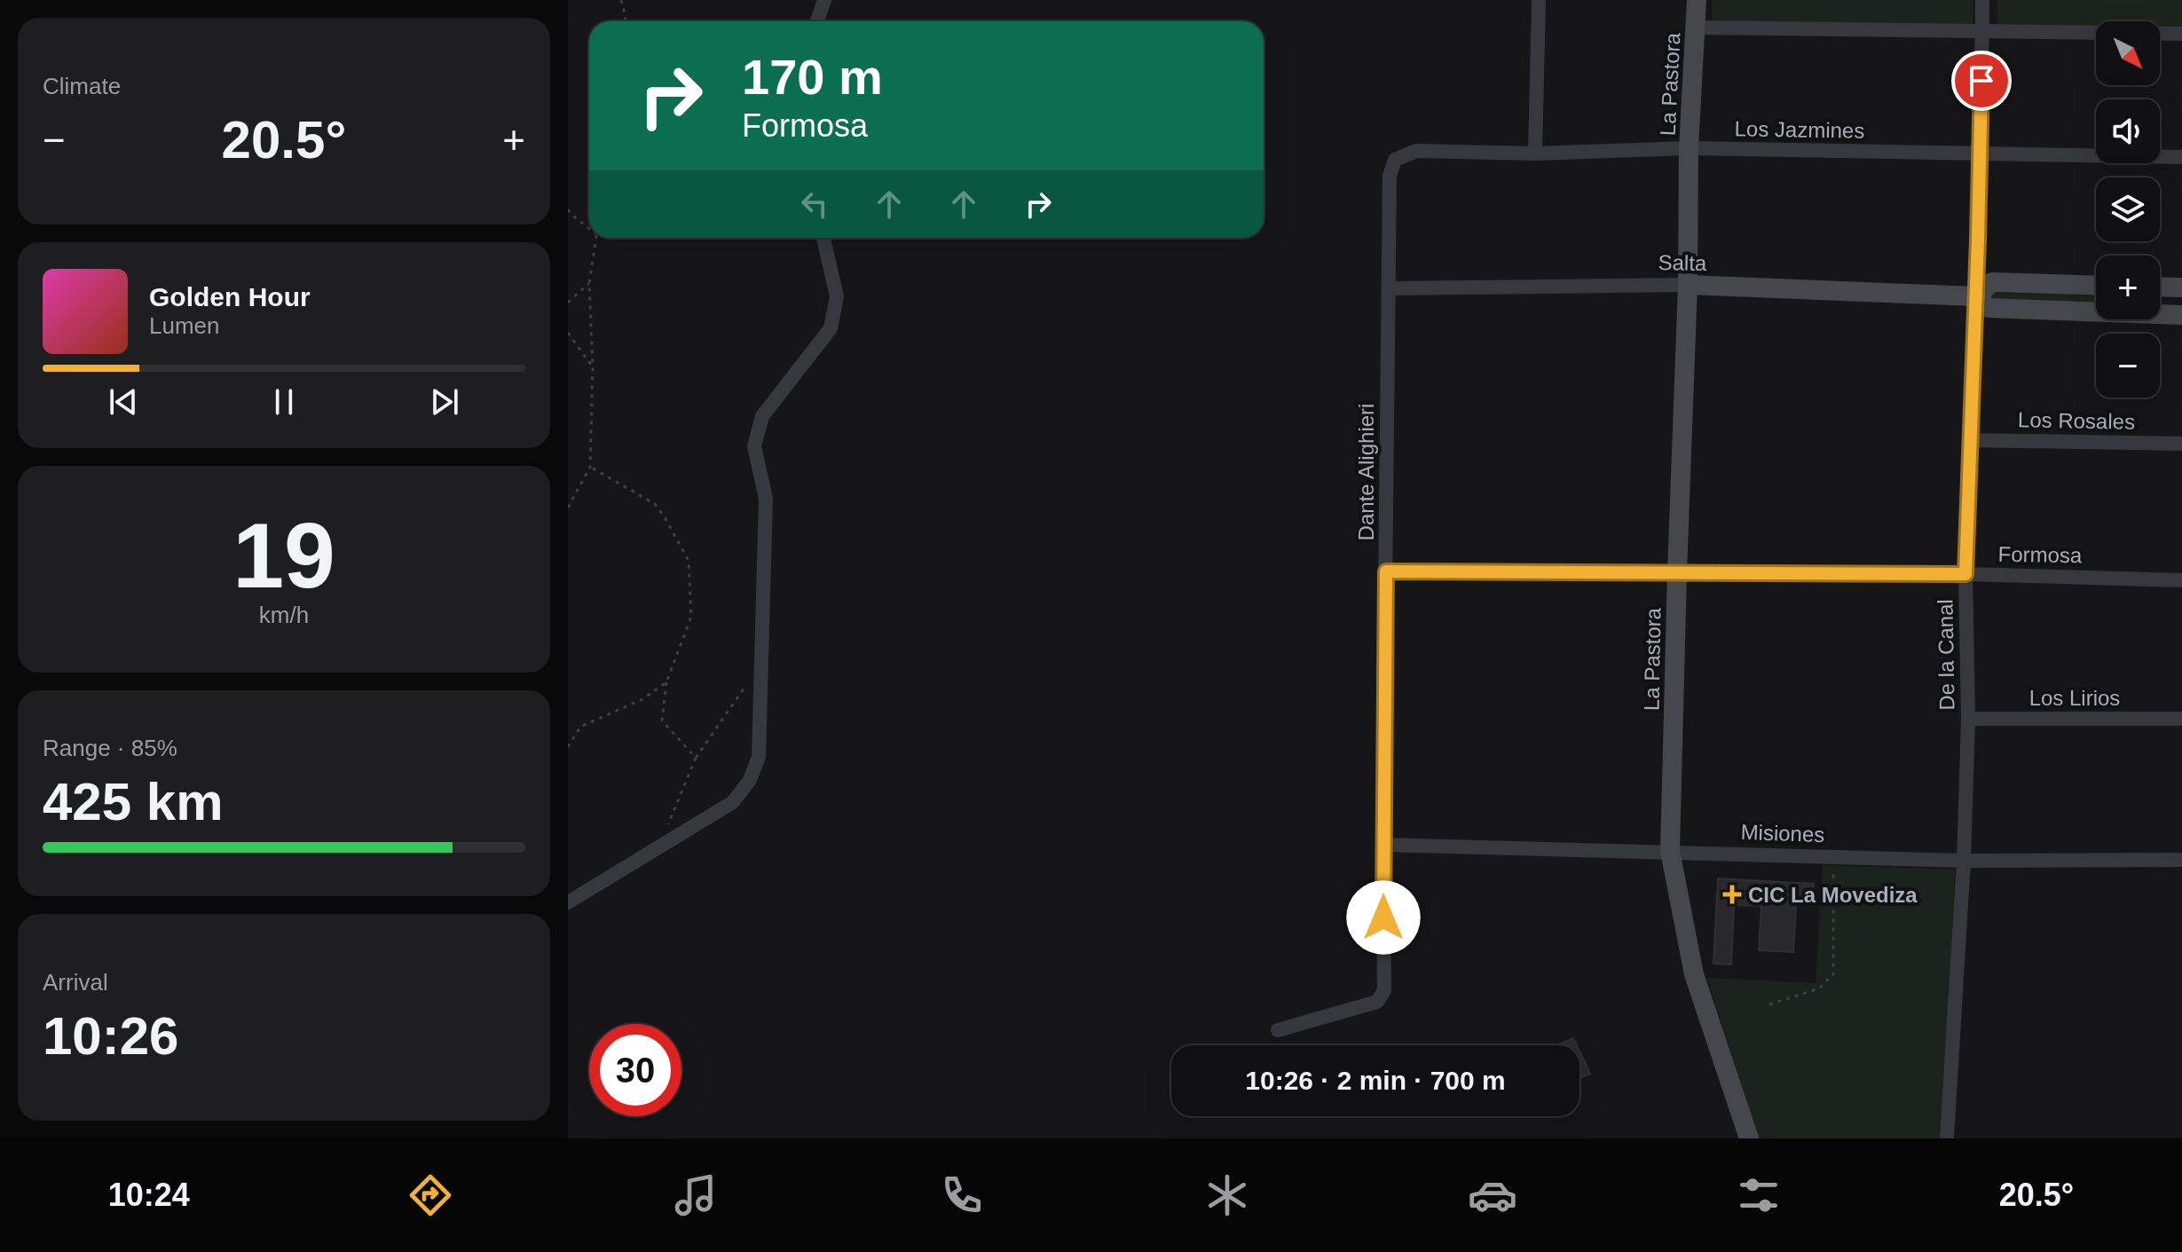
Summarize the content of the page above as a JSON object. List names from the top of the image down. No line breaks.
{"streets":{"street":["La Pastora","Los Jazmines","Salta","Los Rosales","Dante Alighieri","Formosa","De la Canal","Los Lirios","Misiones"]},"crossings":[["La Pastora","Los Jazmines"],["La Pastora","Salta"],["La Pastora","Formosa"],["La Pastora","Misiones"],["Los Jazmines","Dante Alighieri"],["Los Jazmines","De la Canal"],["Salta","Dante Alighieri"],["Salta","De la Canal"],["Los Rosales","De la Canal"],["Dante Alighieri","Formosa"],["Dante Alighieri","Misiones"],["Formosa","De la Canal"],["De la Canal","Los Lirios"],["De la Canal","Misiones"]],"places":{"health":["CIC La Movediza"]},"north":"bottom right","page":{"tile":["Climate",["19","km/h"],["Range · 85%","425 km"],["Arrival","10:26"]],"map_buttons":["+","−"],"turn":["170 m","Formosa"],"heat":["−","20.5°","+"],"song":["Golden Hour","Lumen"],"limit":"30","trip":"10:26 · 2 min · 700 m","tabs":["10:24","20.5°"]}}
